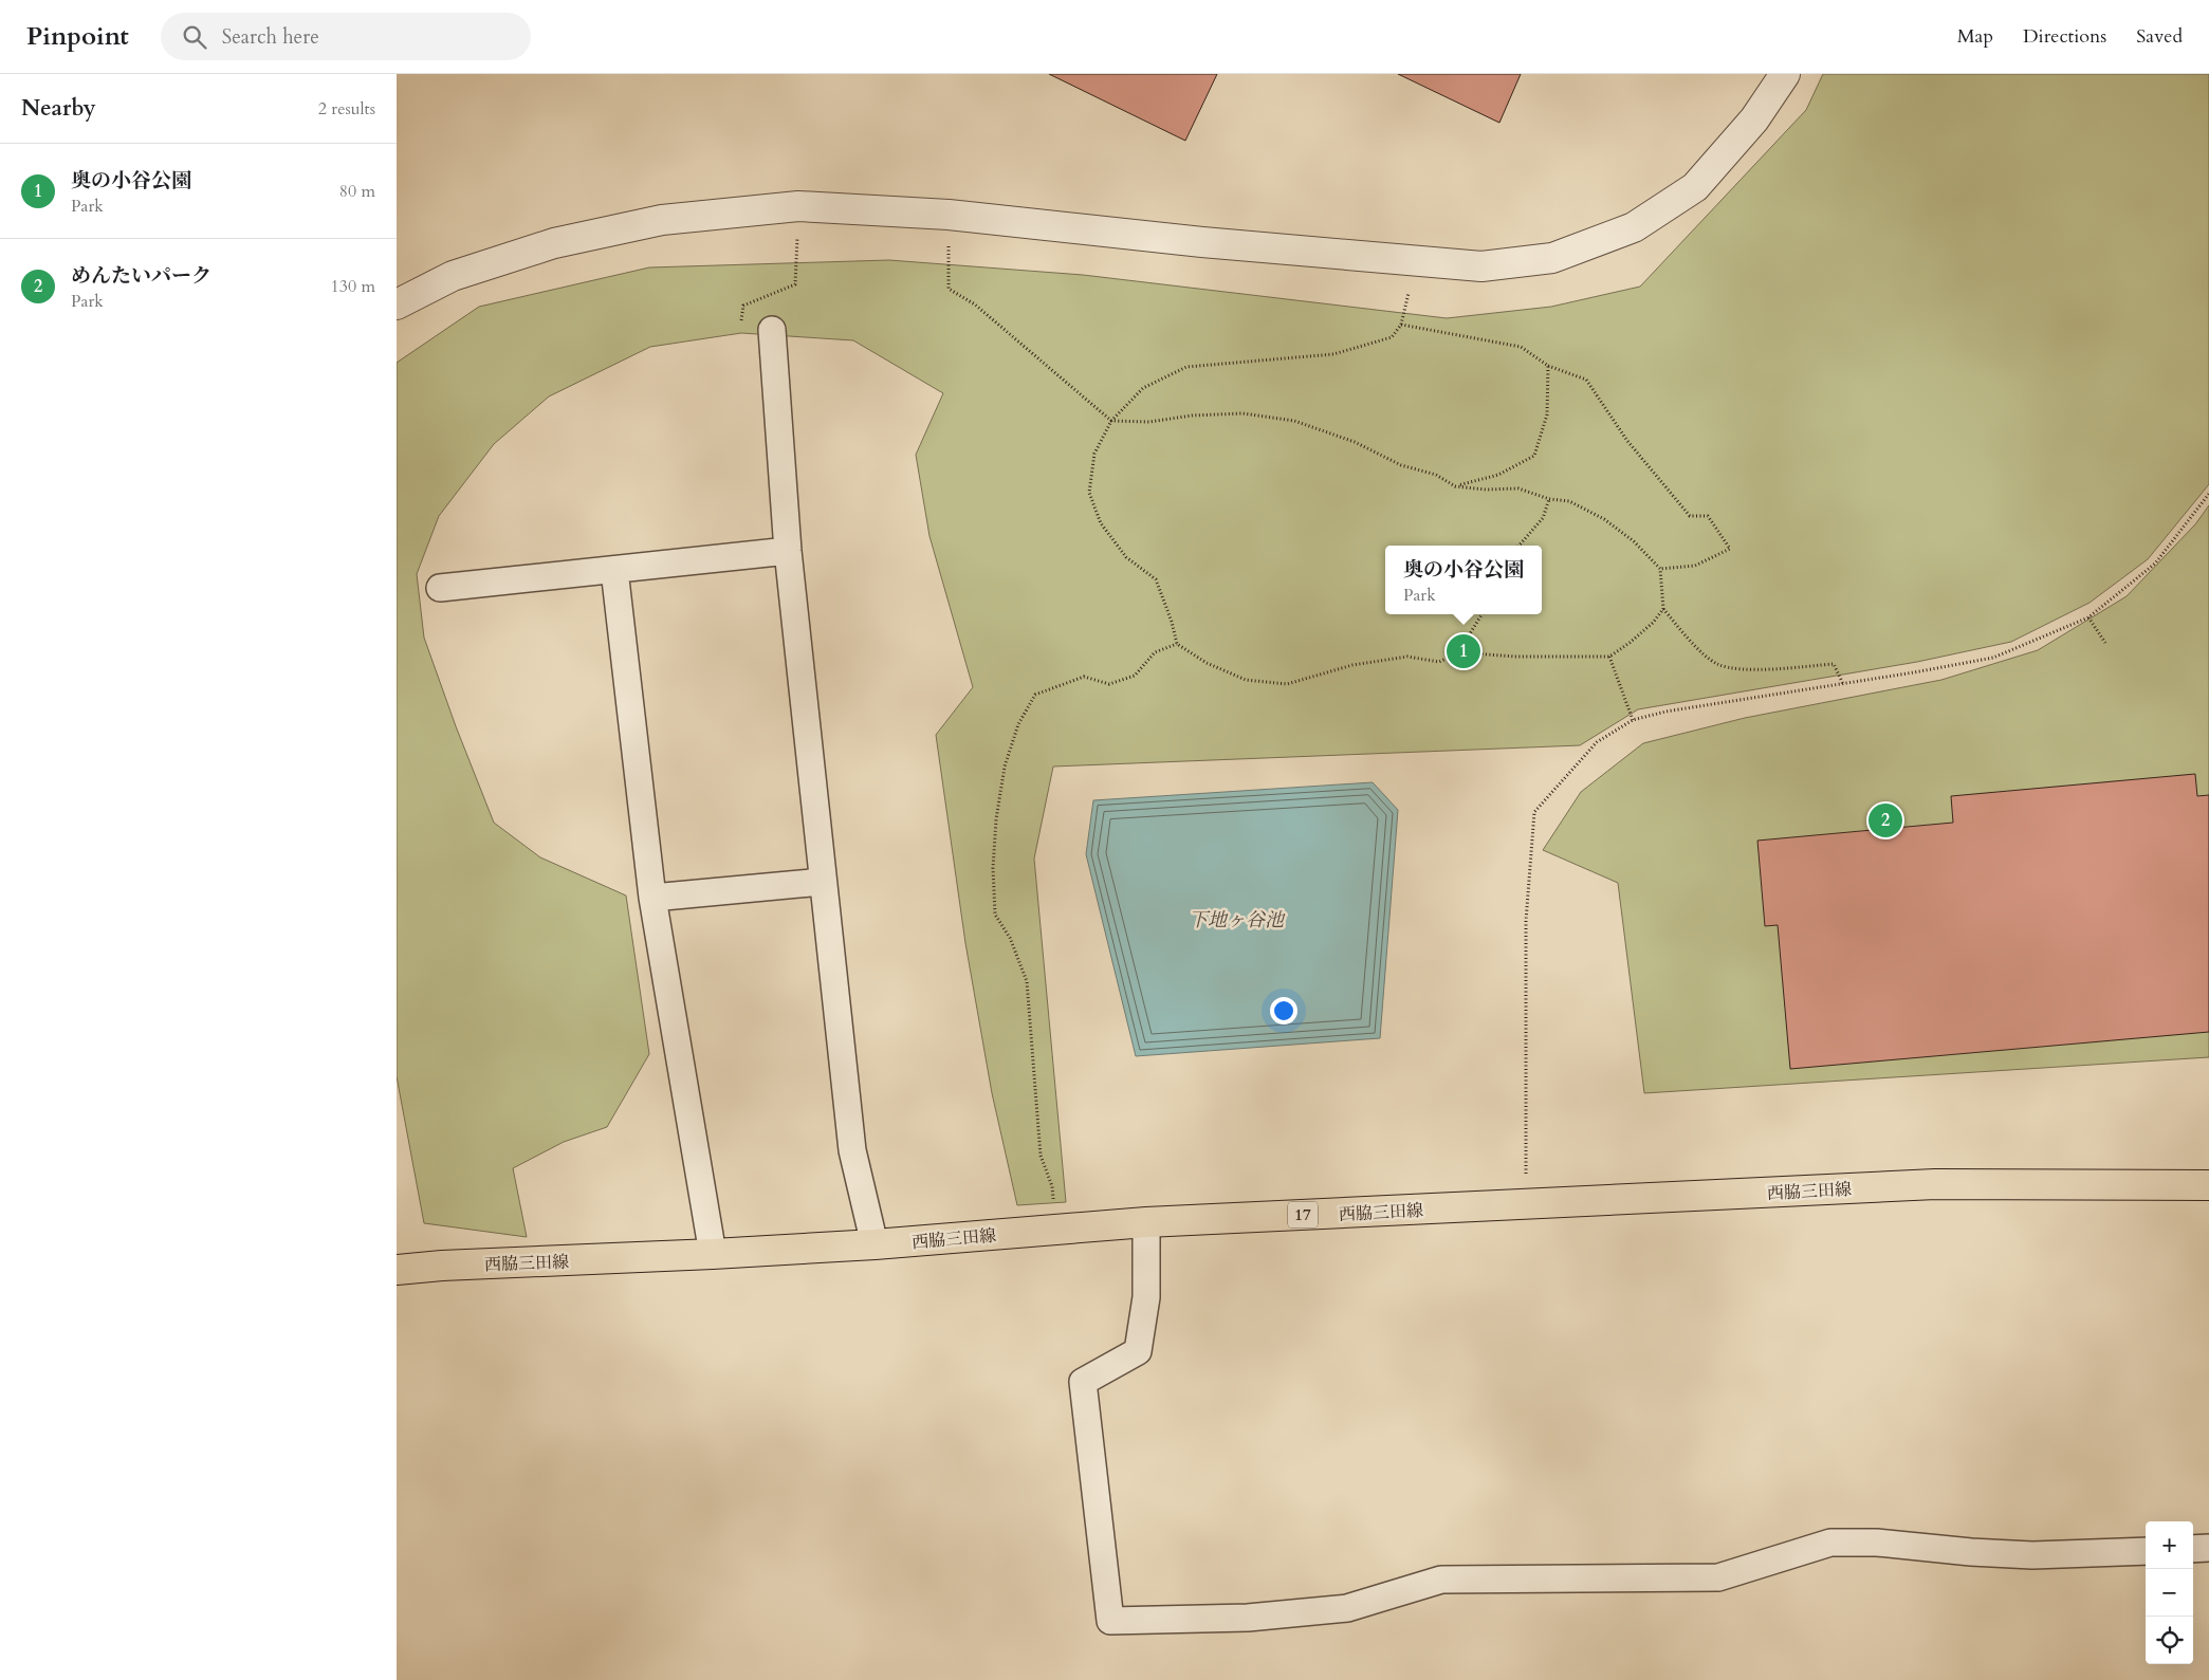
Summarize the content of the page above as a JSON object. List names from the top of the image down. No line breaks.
{"streets":{"main road":["西脇三田線","17"]},"water":["下地ヶ谷池"],"page":{"header":"Pinpoint","search":"Search here","nav":["Map","Directions","Saved"],"heading":["Nearby","2 results"],"list":[{"mark":"1","name":"奥の小谷公園","note":"Park","value":"80 m"},{"mark":"2","name":"めんたいパーク","note":"Park","value":"130 m"}],"popup":["奥の小谷公園","Park"],"pins":["1","2"],"map_buttons":["+","−"]}}
